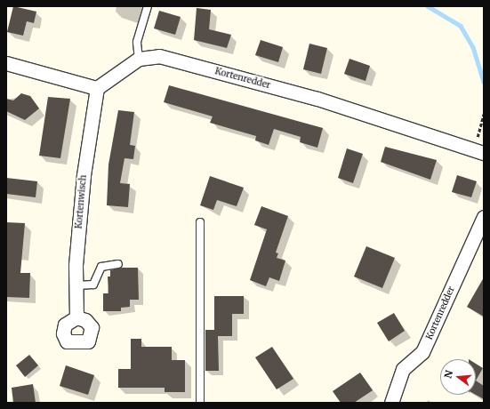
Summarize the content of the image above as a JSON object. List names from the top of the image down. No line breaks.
{"streets":{"street":["Kortenredder","Kortenwisch"]},"crossings":[["Kortenredder","Kortenwisch"]],"north":"left"}
